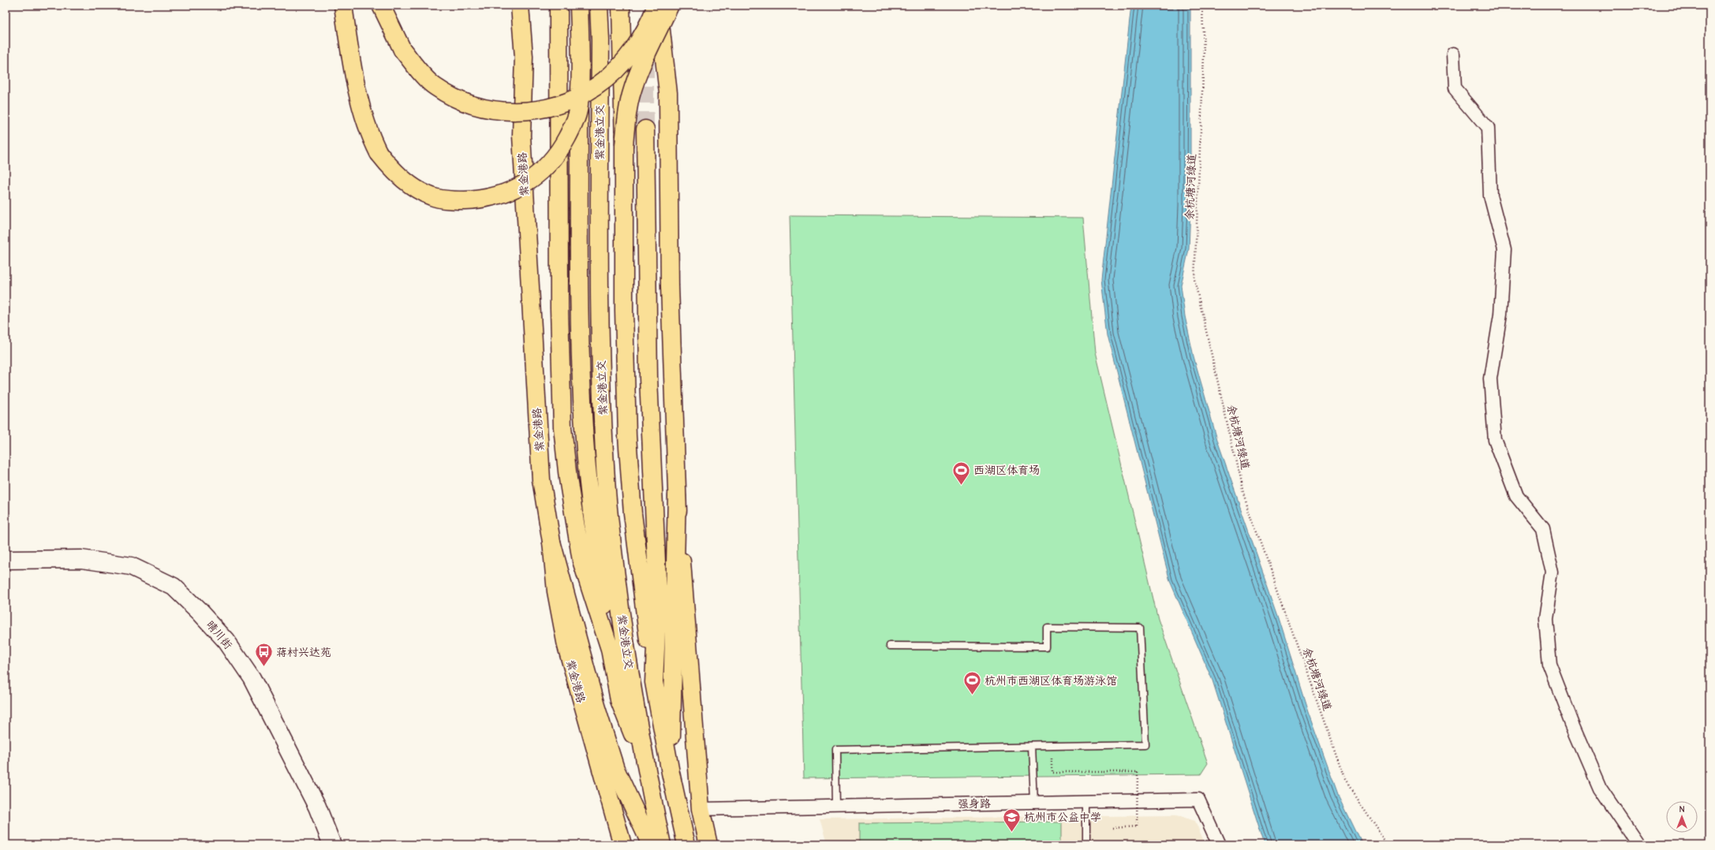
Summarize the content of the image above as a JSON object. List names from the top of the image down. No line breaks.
{"streets":{"main road":["紫金港立交","紫金港路"],"street":["晴川街","强身路"],"path":["余杭塘河绿道"]},"places":{"sports":["西湖区体育场","杭州市西湖区体育场游泳馆"],"bus stop":["蒋村兴达苑"],"school or university":["杭州市公益中学"]},"north":"top"}
